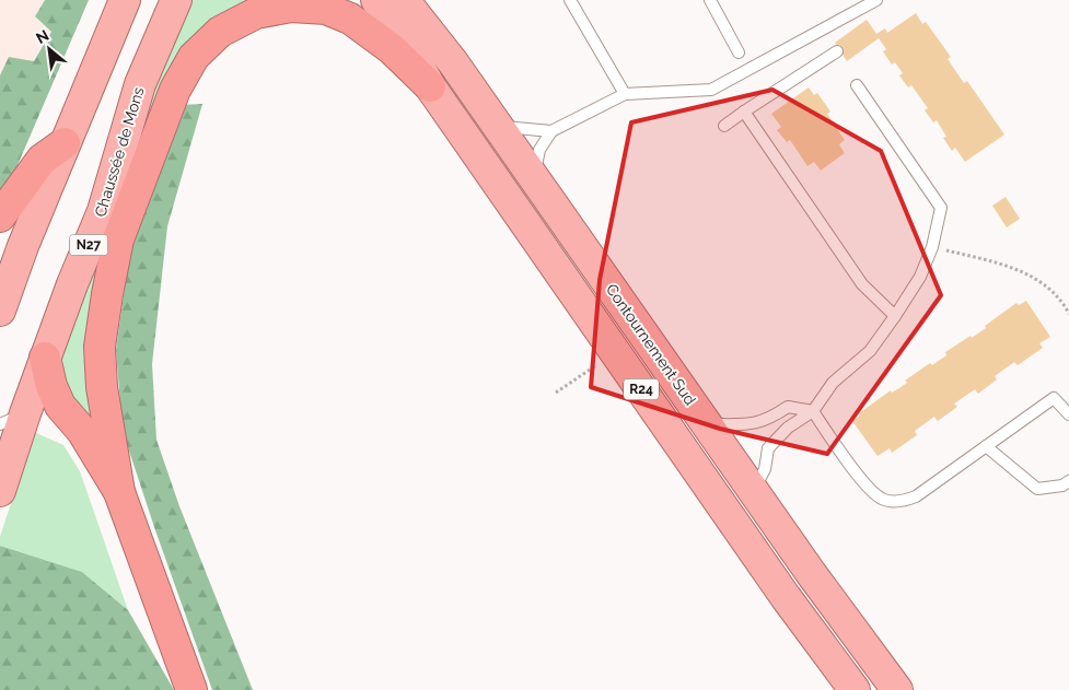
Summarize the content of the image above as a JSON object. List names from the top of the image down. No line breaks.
{"streets":{"highway":["Chaussée de Mons","N27","Contournement Sud","R24"]},"north":"top left"}
